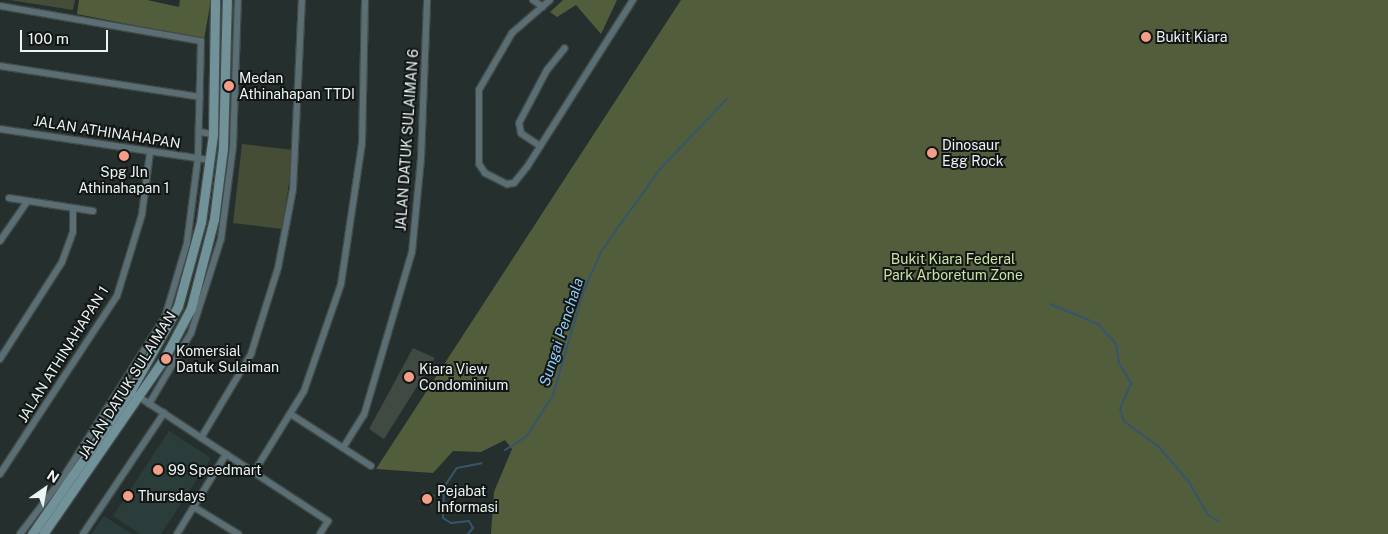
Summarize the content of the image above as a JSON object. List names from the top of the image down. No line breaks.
{"streets":{"main road":["JALAN DATUK SULAIMAN"],"street":["JALAN ATHINAHAPAN","JALAN DATUK SULAIMAN 6","JALAN ATHINAHAPAN 1"]},"crossings":[["JALAN ATHINAHAPAN","JALAN ATHINAHAPAN 1"],["JALAN ATHINAHAPAN","JALAN DATUK SULAIMAN"]],"water":["Sungai Penchala"],"parks":["Bukit Kiara Federal Park Arboretum Zone"],"places":["Bukit Kiara","Medan Athinahapan TTDI","Dinosaur Egg Rock","Spg Jln Athinahapan 1","Komersial Datuk Sulaiman","Kiara View Condominium","99 Speedmart","Thursdays","Pejabat Informasi"],"scale_bar":"100 m","north":"top right"}
